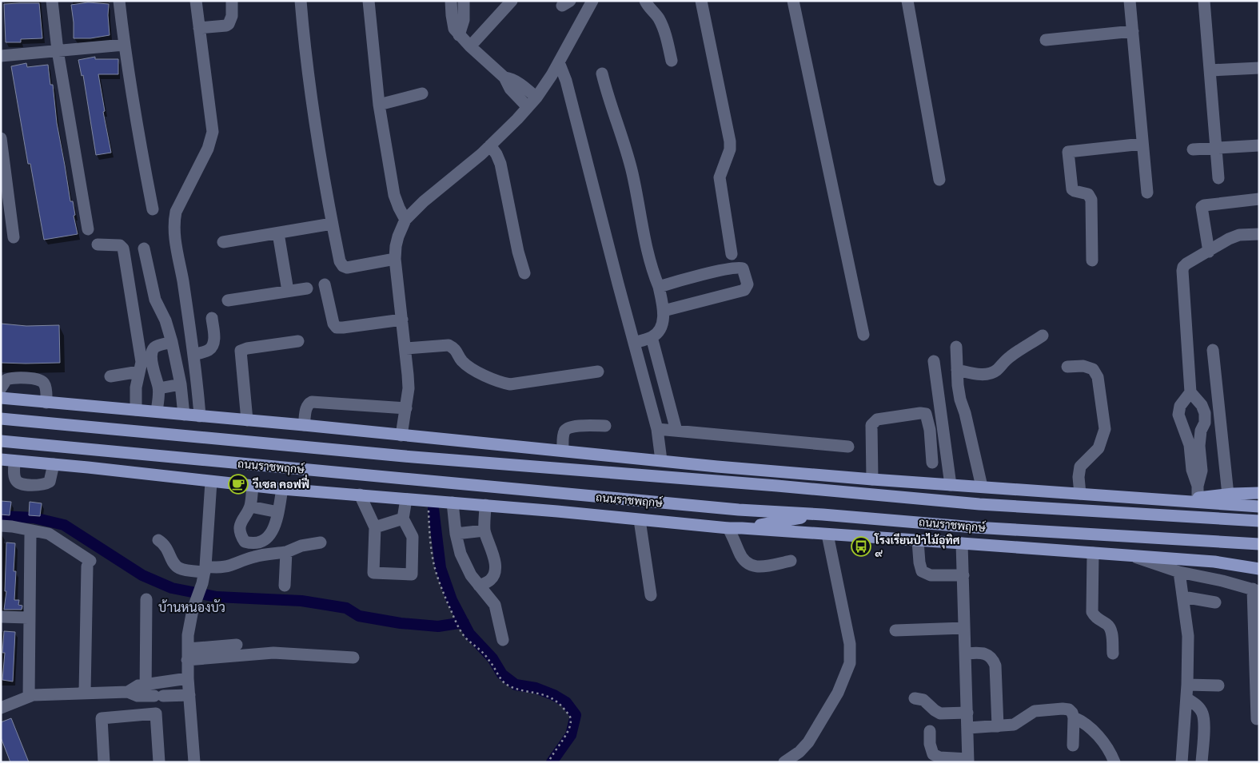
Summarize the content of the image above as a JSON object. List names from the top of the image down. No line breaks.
{"streets":{"main road":["ถนนราชพฤกษ์"]},"districts":["บ้านหนองบัว"],"places":{"cafe":["วีเซล คอฟฟี่"],"bus stop":["โรงเรียนป่าไม้อุทิศ ๙"]}}
